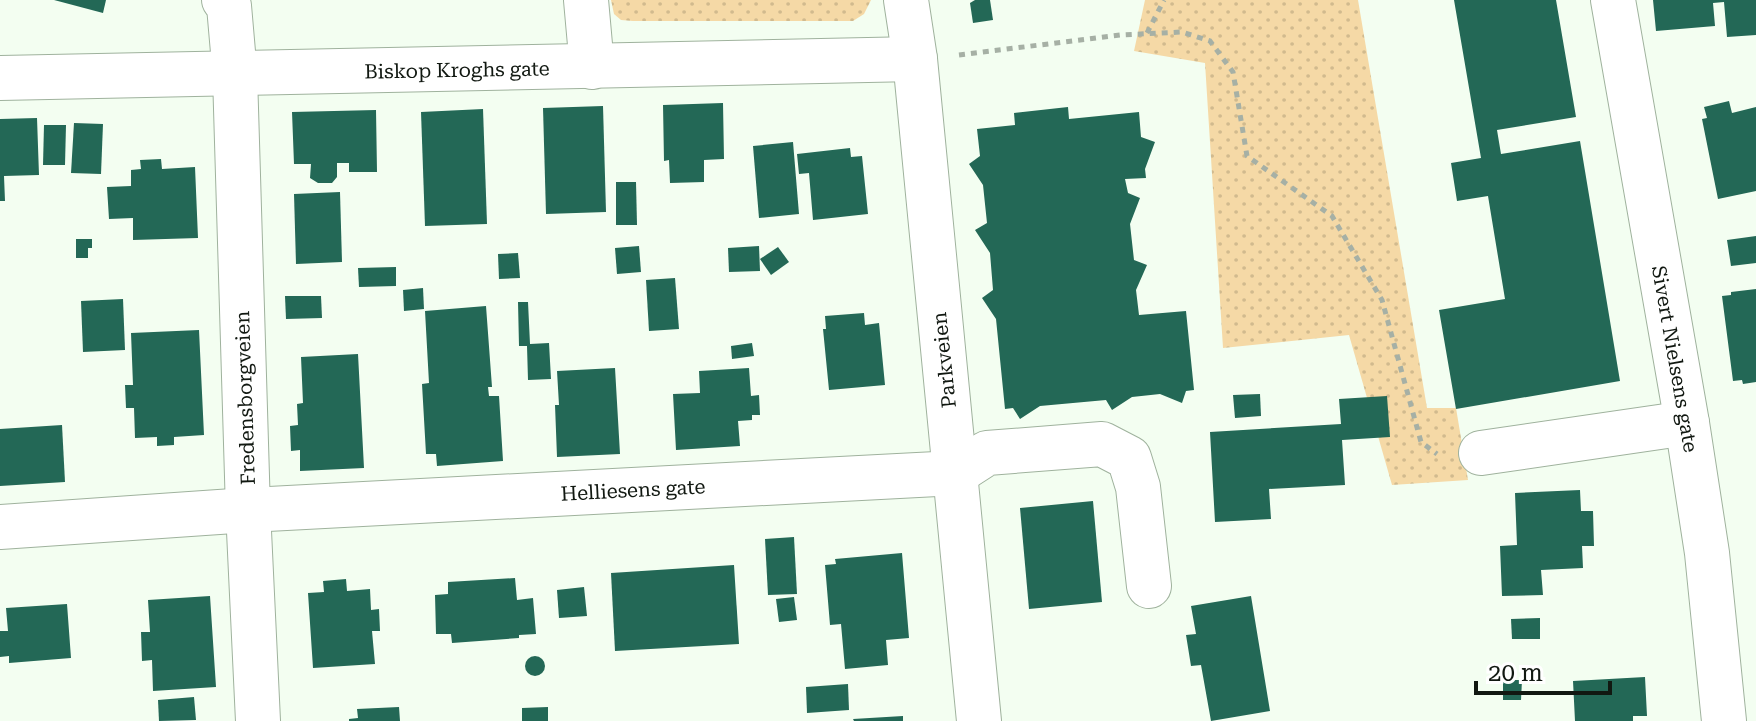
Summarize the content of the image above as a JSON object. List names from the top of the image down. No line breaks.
{"streets":{"street":["Biskop Kroghs gate","Sivert Nielsens gate","Parkveien","Fredensborgveien","Helliesens gate"]},"crossings":[["Biskop Kroghs gate","Parkveien"],["Biskop Kroghs gate","Fredensborgveien"],["Parkveien","Helliesens gate"],["Fredensborgveien","Helliesens gate"]],"scale_bar":"20 m"}
